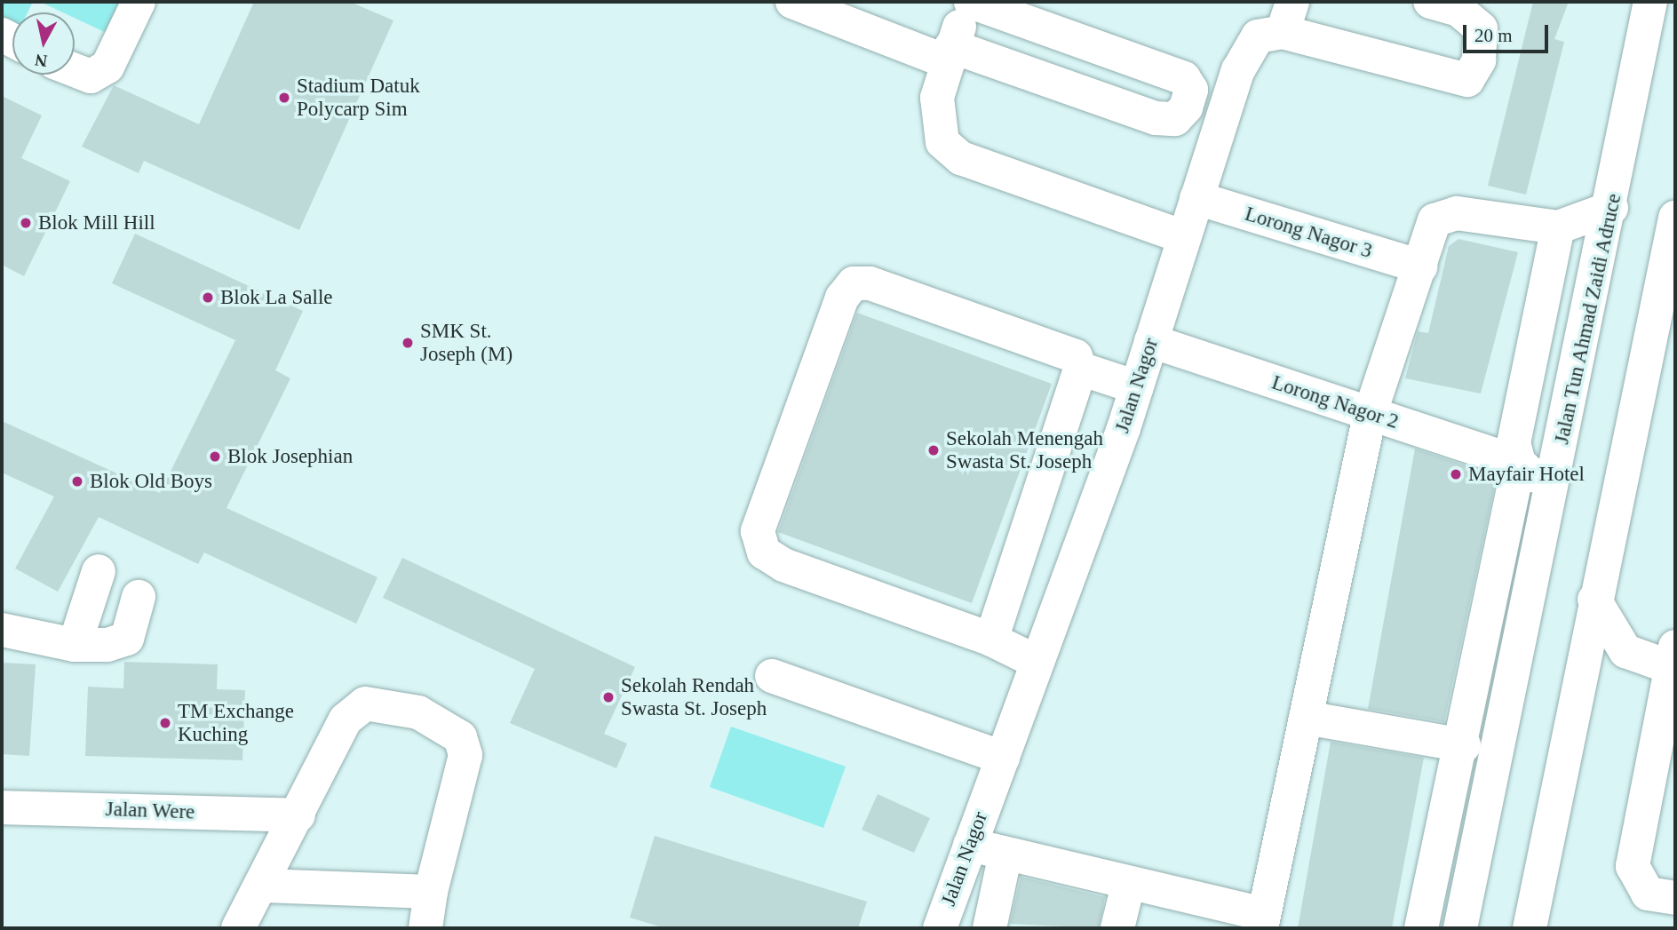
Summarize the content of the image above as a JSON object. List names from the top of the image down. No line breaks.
{"streets":{"street":["Lorong Nagor 3","Jalan Tun Ahmad Zaidi Adruce","Jalan Nagor","Lorong Nagor 2","Jalan Were"]},"crossings":[["Lorong Nagor 3","Jalan Nagor"],["Jalan Nagor","Lorong Nagor 2"]],"places":["Stadium Datuk Polycarp Sim","Blok Mill Hill","Blok La Salle","SMK St. Joseph (M)","Sekolah Menengah Swasta St. Joseph","Blok Josephian","Mayfair Hotel","Blok Old Boys","Sekolah Rendah Swasta St. Joseph","TM Exchange Kuching"],"scale_bar":"20 m","north":"bottom"}
